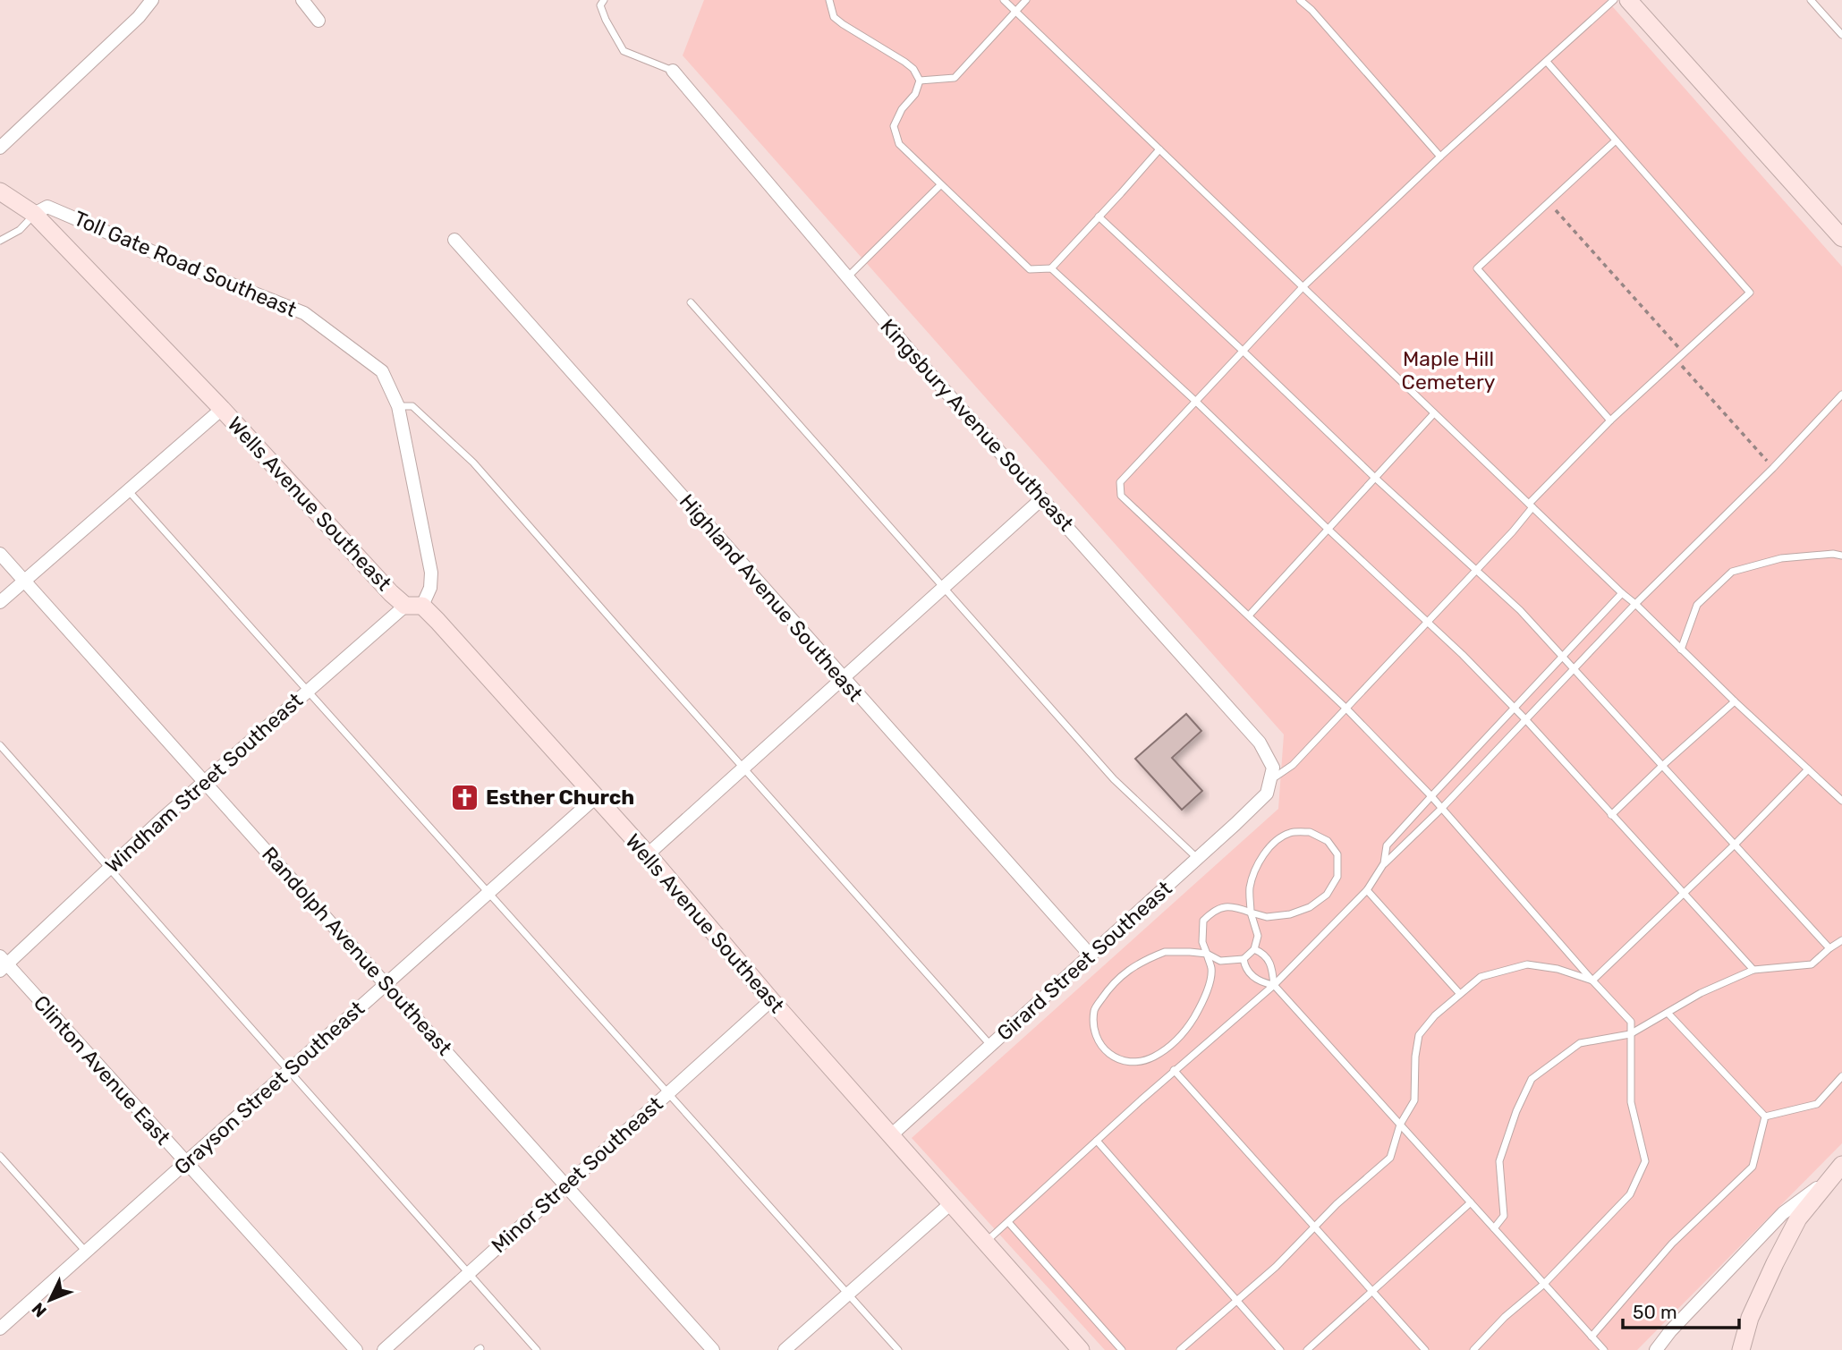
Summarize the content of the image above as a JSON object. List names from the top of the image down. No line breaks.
{"streets":{"street":["Toll Gate Road Southeast","Kingsbury Avenue Southeast","Wells Avenue Southeast","Highland Avenue Southeast","Windham Street Southeast","Randolph Avenue Southeast","Girard Street Southeast","Clinton Avenue East","Grayson Street Southeast","Minor Street Southeast"]},"crossings":[["Toll Gate Road Southeast","Wells Avenue Southeast"],["Toll Gate Road Southeast","Windham Street Southeast"],["Kingsbury Avenue Southeast","Girard Street Southeast"],["Wells Avenue Southeast","Windham Street Southeast"],["Wells Avenue Southeast","Girard Street Southeast"],["Wells Avenue Southeast","Grayson Street Southeast"],["Wells Avenue Southeast","Minor Street Southeast"],["Highland Avenue Southeast","Girard Street Southeast"],["Windham Street Southeast","Randolph Avenue Southeast"],["Windham Street Southeast","Clinton Avenue East"],["Randolph Avenue Southeast","Grayson Street Southeast"],["Randolph Avenue Southeast","Minor Street Southeast"],["Clinton Avenue East","Grayson Street Southeast"]],"parks":["Maple Hill Cemetery"],"places":{"church":["Esther Church"]},"scale_bar":"50 m","north":"bottom left"}
